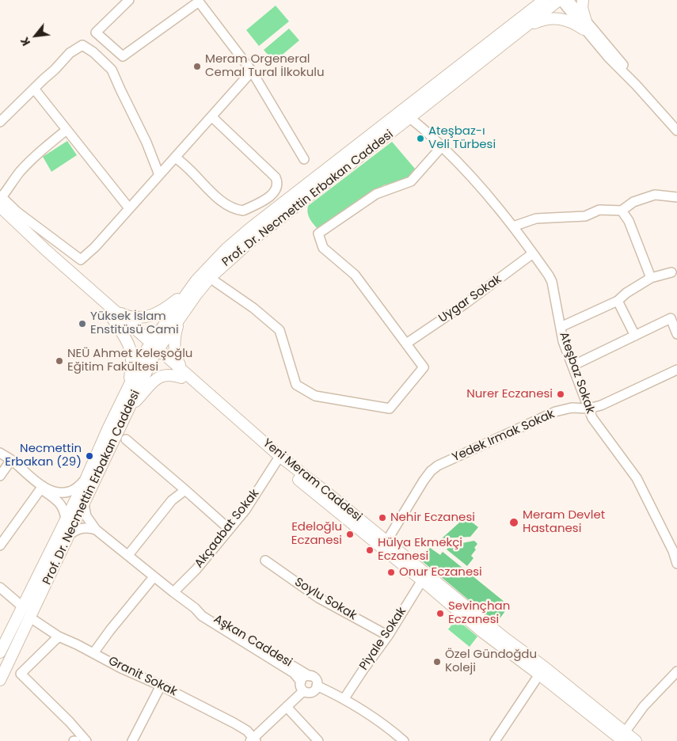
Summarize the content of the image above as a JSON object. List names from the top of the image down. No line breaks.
{"streets":{"main road":["Prof. Dr. Necmettin Erbakan Caddesi","Yeni Meram Caddesi"],"street":["Uygar Sokak","Ateşbaz Sokak","Yedek Irmak Sokak","Akçaabat Sokak","Soylu Sokak","Piyale Sokak","Aşkan Caddesi","Granit Sokak"]},"crossings":[["Prof. Dr. Necmettin Erbakan Caddesi","Ateşbaz Sokak"],["Prof. Dr. Necmettin Erbakan Caddesi","Yeni Meram Caddesi"],["Prof. Dr. Necmettin Erbakan Caddesi","Granit Sokak"],["Uygar Sokak","Ateşbaz Sokak"],["Ateşbaz Sokak","Yedek Irmak Sokak"],["Yedek Irmak Sokak","Yeni Meram Caddesi"],["Yeni Meram Caddesi","Akçaabat Sokak"],["Yeni Meram Caddesi","Piyale Sokak"],["Akçaabat Sokak","Aşkan Caddesi"],["Soylu Sokak","Piyale Sokak"]],"places":["Meram Orgeneral Cemal Tural İlkokulu","Ateşbaz-ı Veli Türbesi","Yüksek İslam Enstitüsü Cami","NEÜ Ahmet Keleşoğlu Eğitim Fakültesi","Nurer Eczanesi","Necmettin Erbakan (29)","Nehir Eczanesi","Meram Devlet Hastanesi","Edeloğlu Eczanesi","Hülya Ekmekçi Eczanesi","Onur Eczanesi","Sevinçhan Eczanesi","Özel Gündoğdu Koleji"],"north":"bottom left"}
